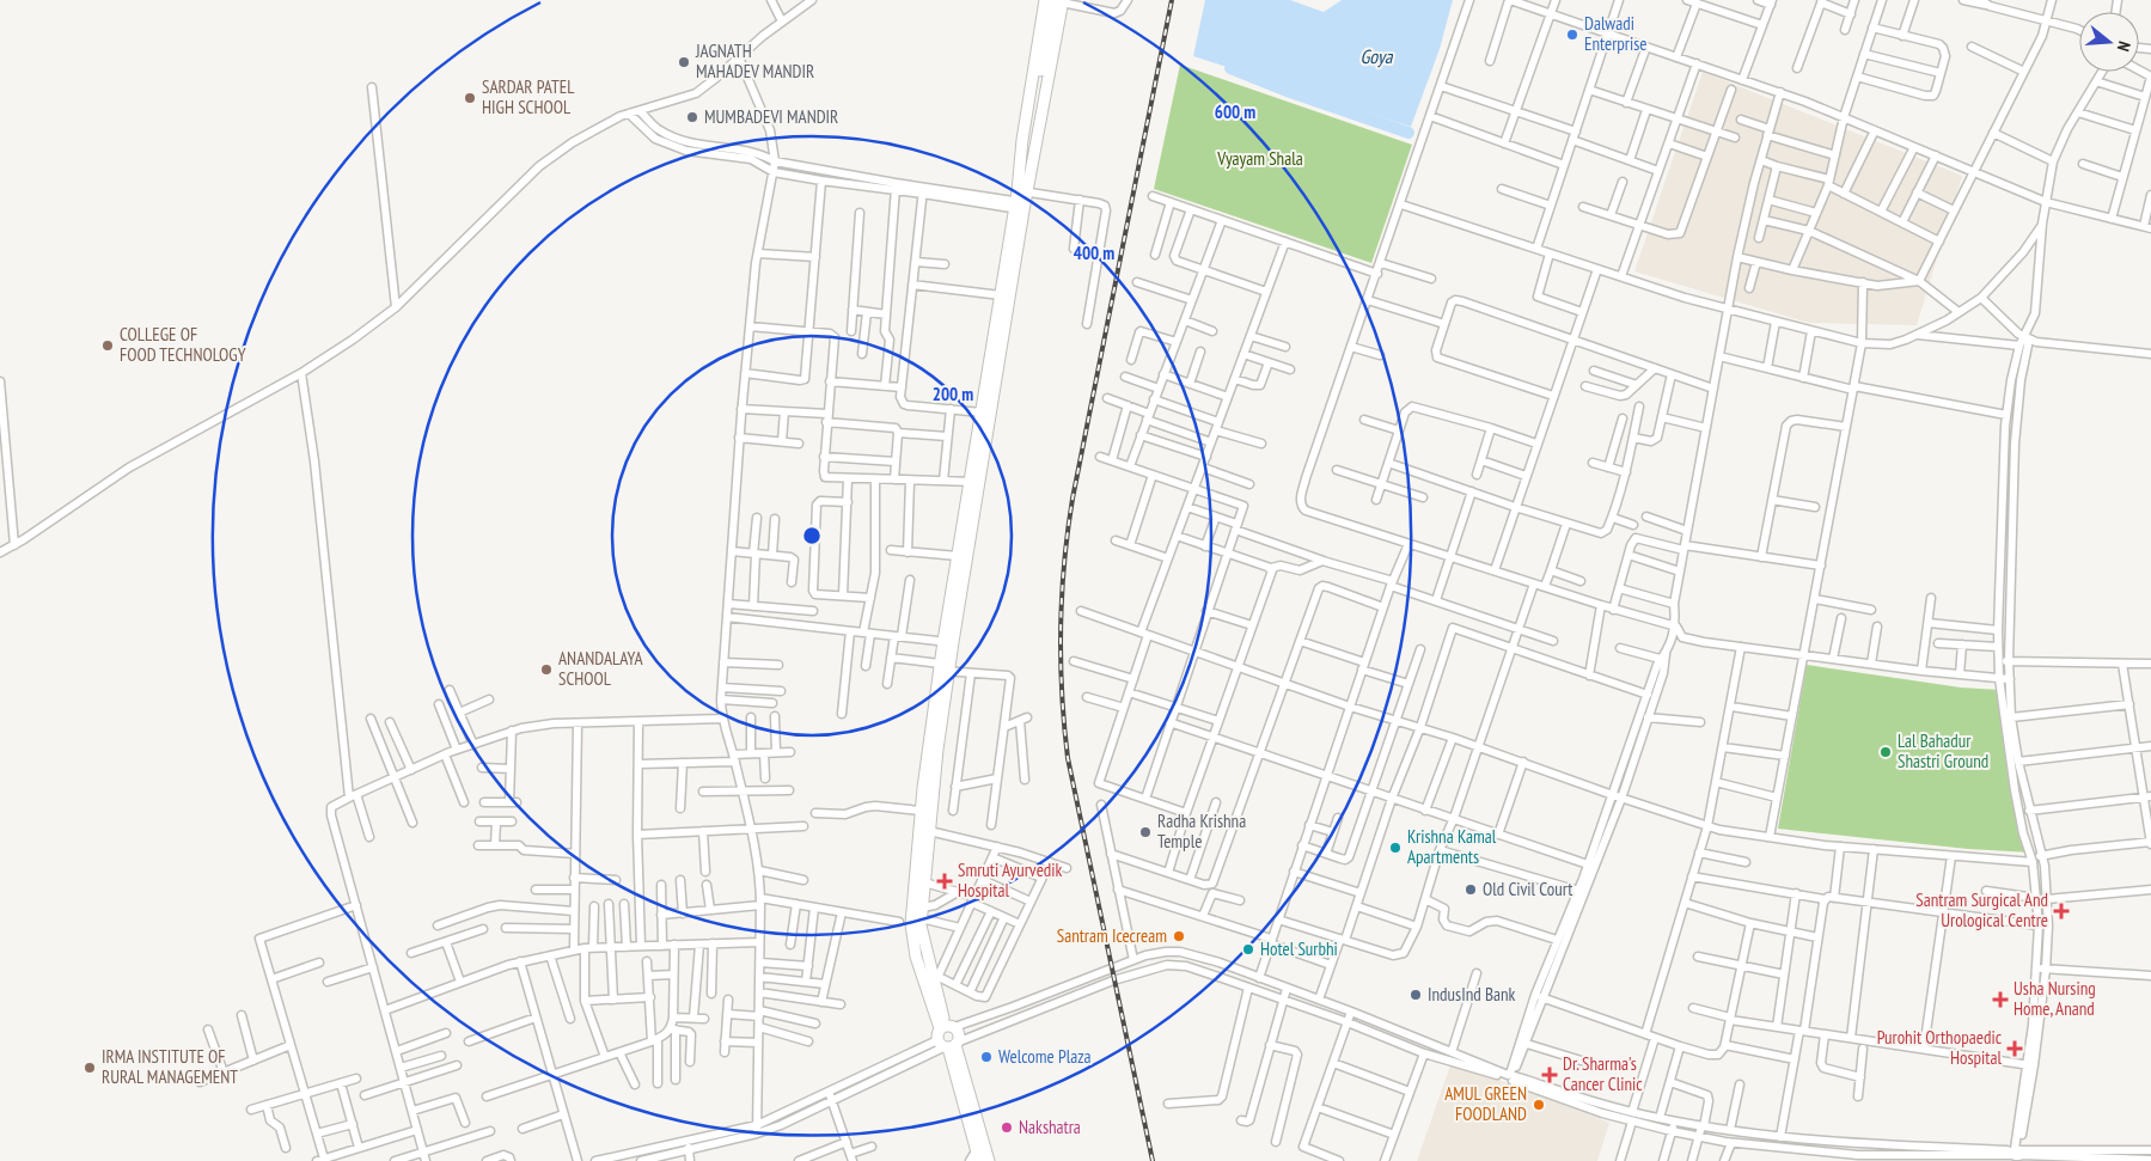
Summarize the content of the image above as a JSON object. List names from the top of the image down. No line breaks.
{"water":["Goya"],"parks":["Vyayam Shala"],"places":{"other":["Dalwadi Enterprise","JAGNATH MAHADEV MANDIR","SARDAR PATEL HIGH SCHOOL","MUMBADEVI MANDIR","COLLEGE OF FOOD TECHNOLOGY","ANANDALAYA SCHOOL","Lal Bahadur Shastri Ground","Radha Krishna Temple","Krishna Kamal Apartments","Old Civil Court","Santram Icecream","Hotel Surbhi","IndusInd Bank","Welcome Plaza","IRMA INSTITUTE OF RURAL MANAGEMENT","AMUL GREEN FOODLAND","Nakshatra"],"health":["Smruti Ayurvedik Hospital","Santram Surgical And Urological Centre","Usha Nursing Home, Anand","Purohit Orthopaedic Hospital","Dr. Sharma's Cancer Clinic"]},"north":"right","rings":["600 m","400 m","200 m"]}
